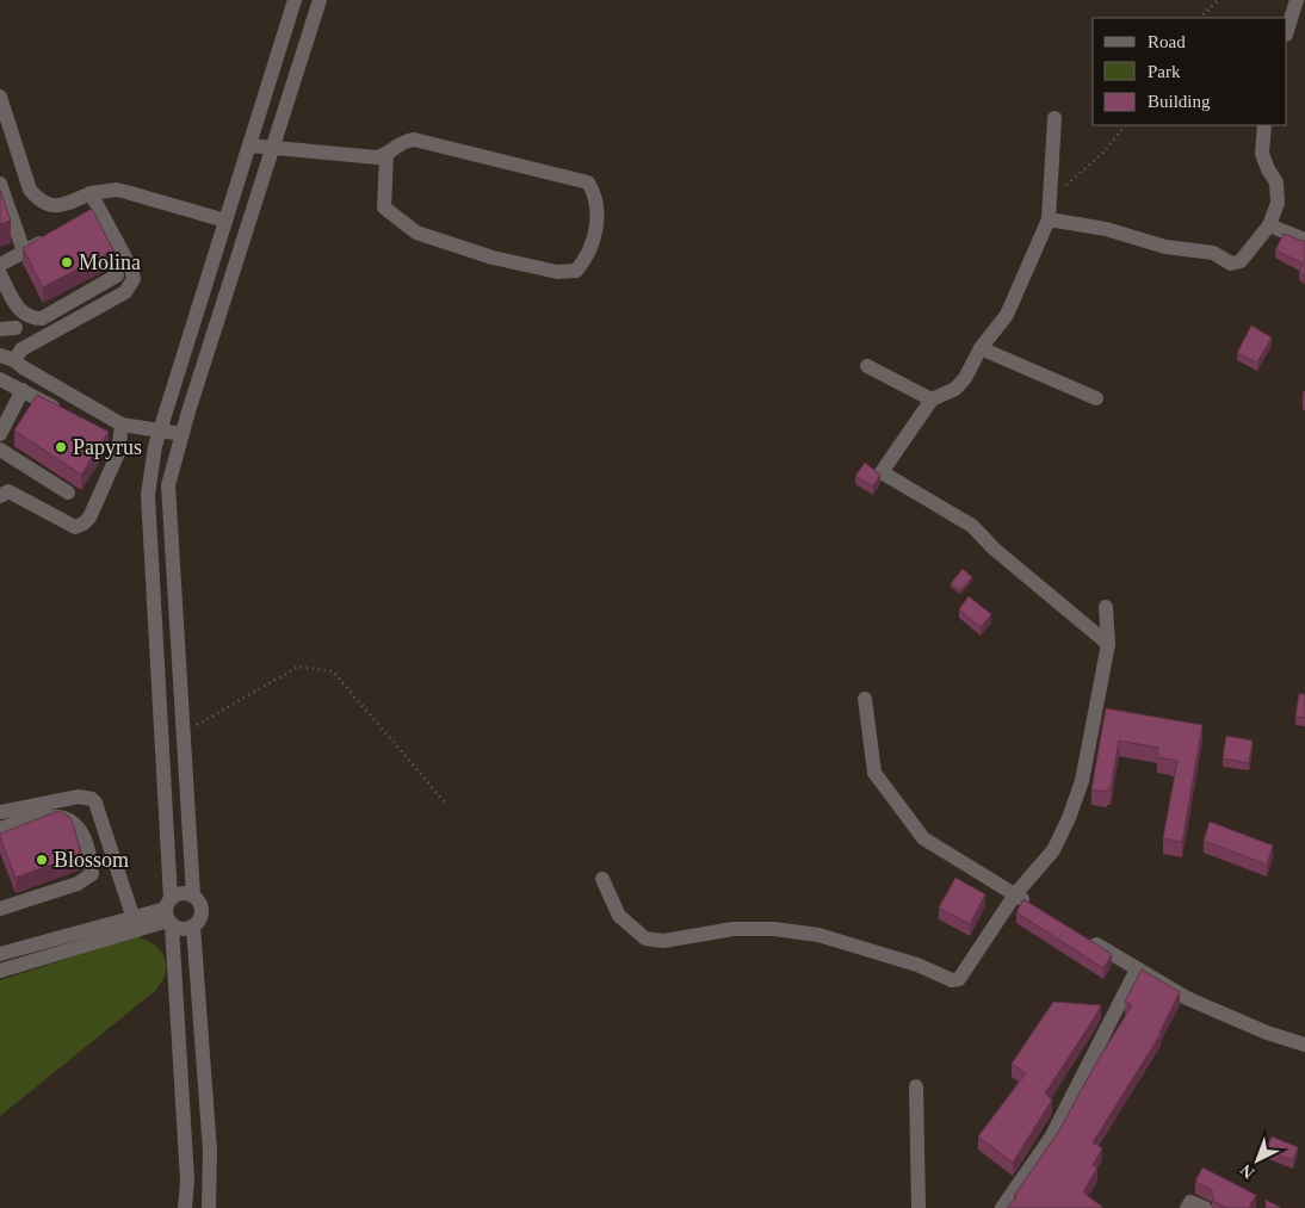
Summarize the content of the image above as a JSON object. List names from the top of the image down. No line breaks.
{"places":["Molina","Papyrus","Blossom"],"legend":["Road","Park","Building"],"north":"bottom left"}
